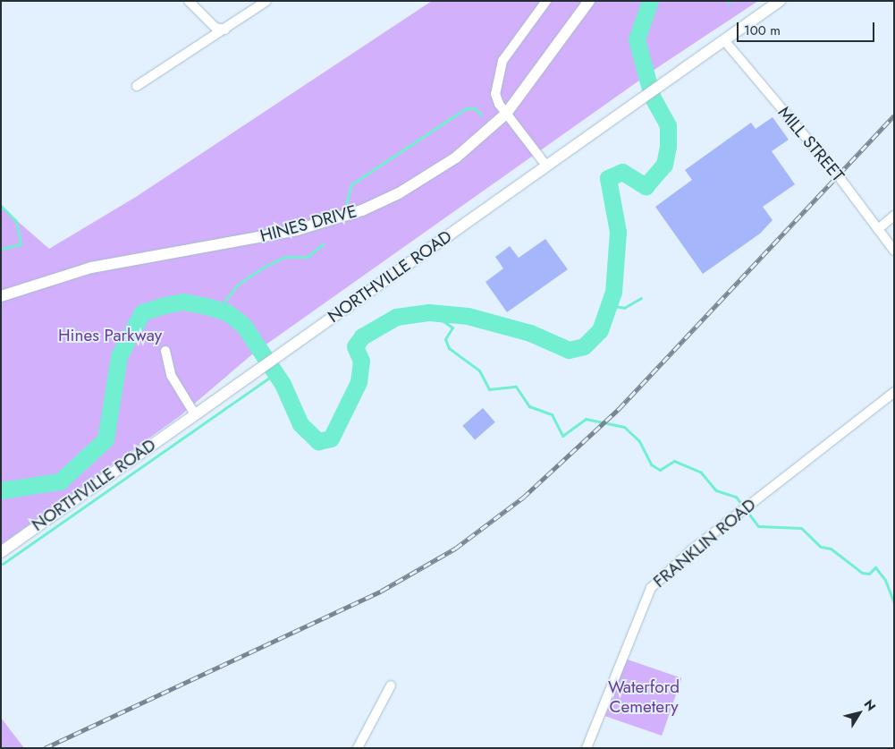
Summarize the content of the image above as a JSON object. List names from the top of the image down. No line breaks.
{"streets":{"street":["MILL STREET","HINES DRIVE","NORTHVILLE ROAD","FRANKLIN ROAD"]},"crossings":[["MILL STREET","NORTHVILLE ROAD"]],"parks":["Hines Parkway","Waterford Cemetery"],"scale_bar":"100 m","north":"top right"}
